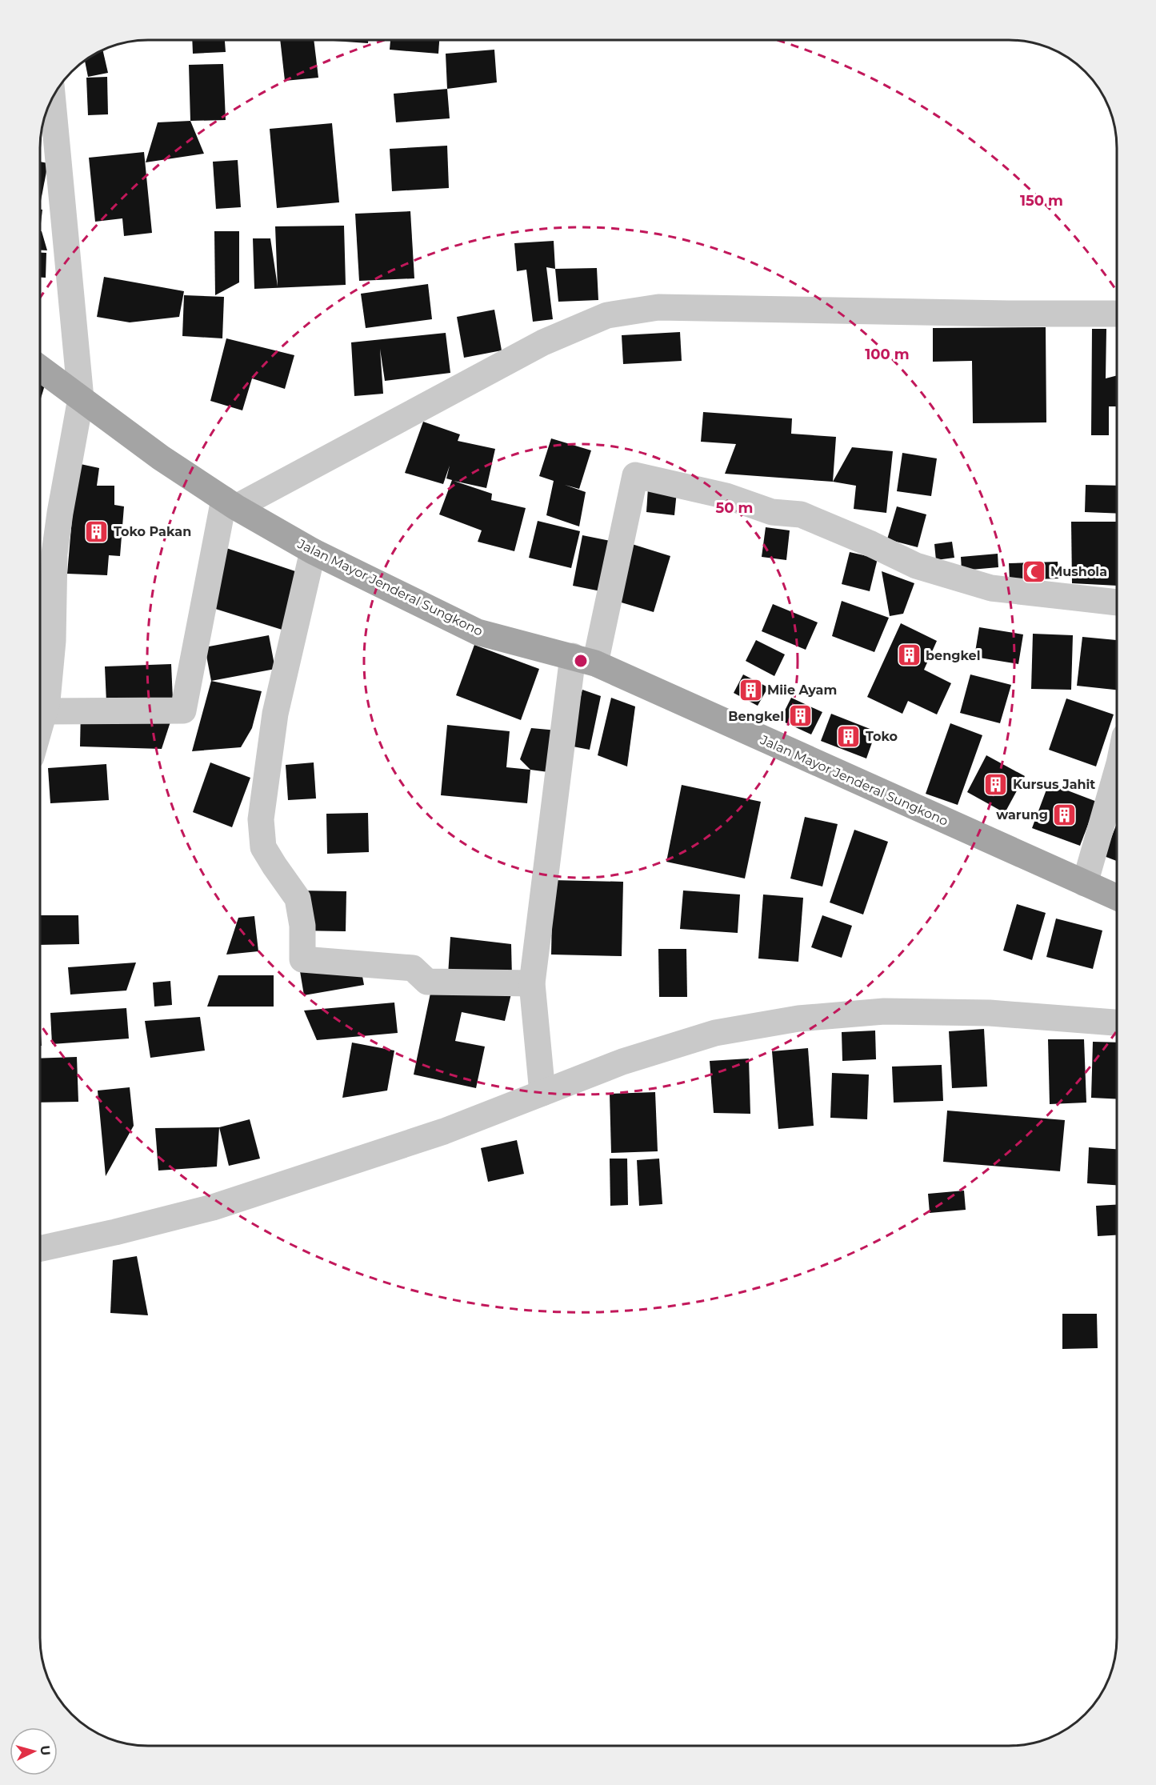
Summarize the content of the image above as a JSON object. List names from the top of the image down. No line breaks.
{"streets":{"main road":["Jalan Mayor Jenderal Sungkono"]},"places":{"building":["Toko Pakan","bengkel","Miie Ayam","Bengkel","Toko","Kursus Jahit","warung"],"mosque":["Mushola"]},"north":"right","rings":["150 m","100 m","50 m"]}
